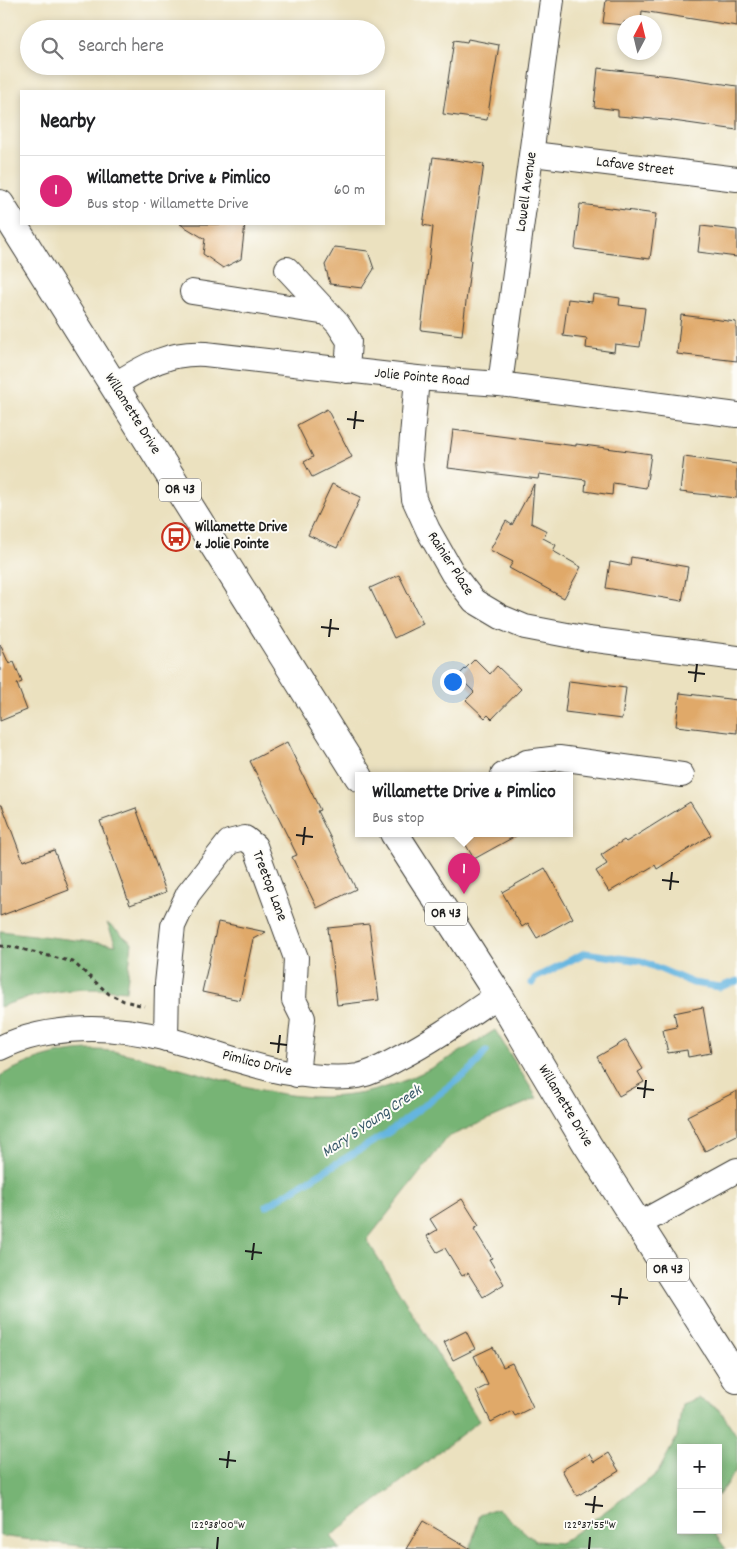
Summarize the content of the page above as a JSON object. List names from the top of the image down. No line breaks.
{"streets":{"main road":["Willamette Drive","OR 43"],"street":["Lafave Street","Lowell Avenue","Jolie Pointe Road","Rainier Place","Treetop Lane","Pimlico Drive"]},"crossings":[["Lafave Street","Lowell Avenue"],["Lowell Avenue","Jolie Pointe Road"],["Jolie Pointe Road","Willamette Drive"],["Jolie Pointe Road","Rainier Place"],["Willamette Drive","Pimlico Drive"],["Treetop Lane","Pimlico Drive"]],"water":["Mary S Young Creek"],"places":{"bus stop":["Willamette Drive & Jolie Pointe"]},"north":"top","page":{"search":"Search here","heading":"Nearby","list":[{"mark":"1","name":"Willamette Drive & Pimlico","note":"Bus stop · Willamette Drive","value":"60 m"}],"popup":["Willamette Drive & Pimlico","Bus stop"],"pins":"1","map_buttons":["+","−"]},"coordinates":["122°38'00\"W","122°37'55\"W"]}
